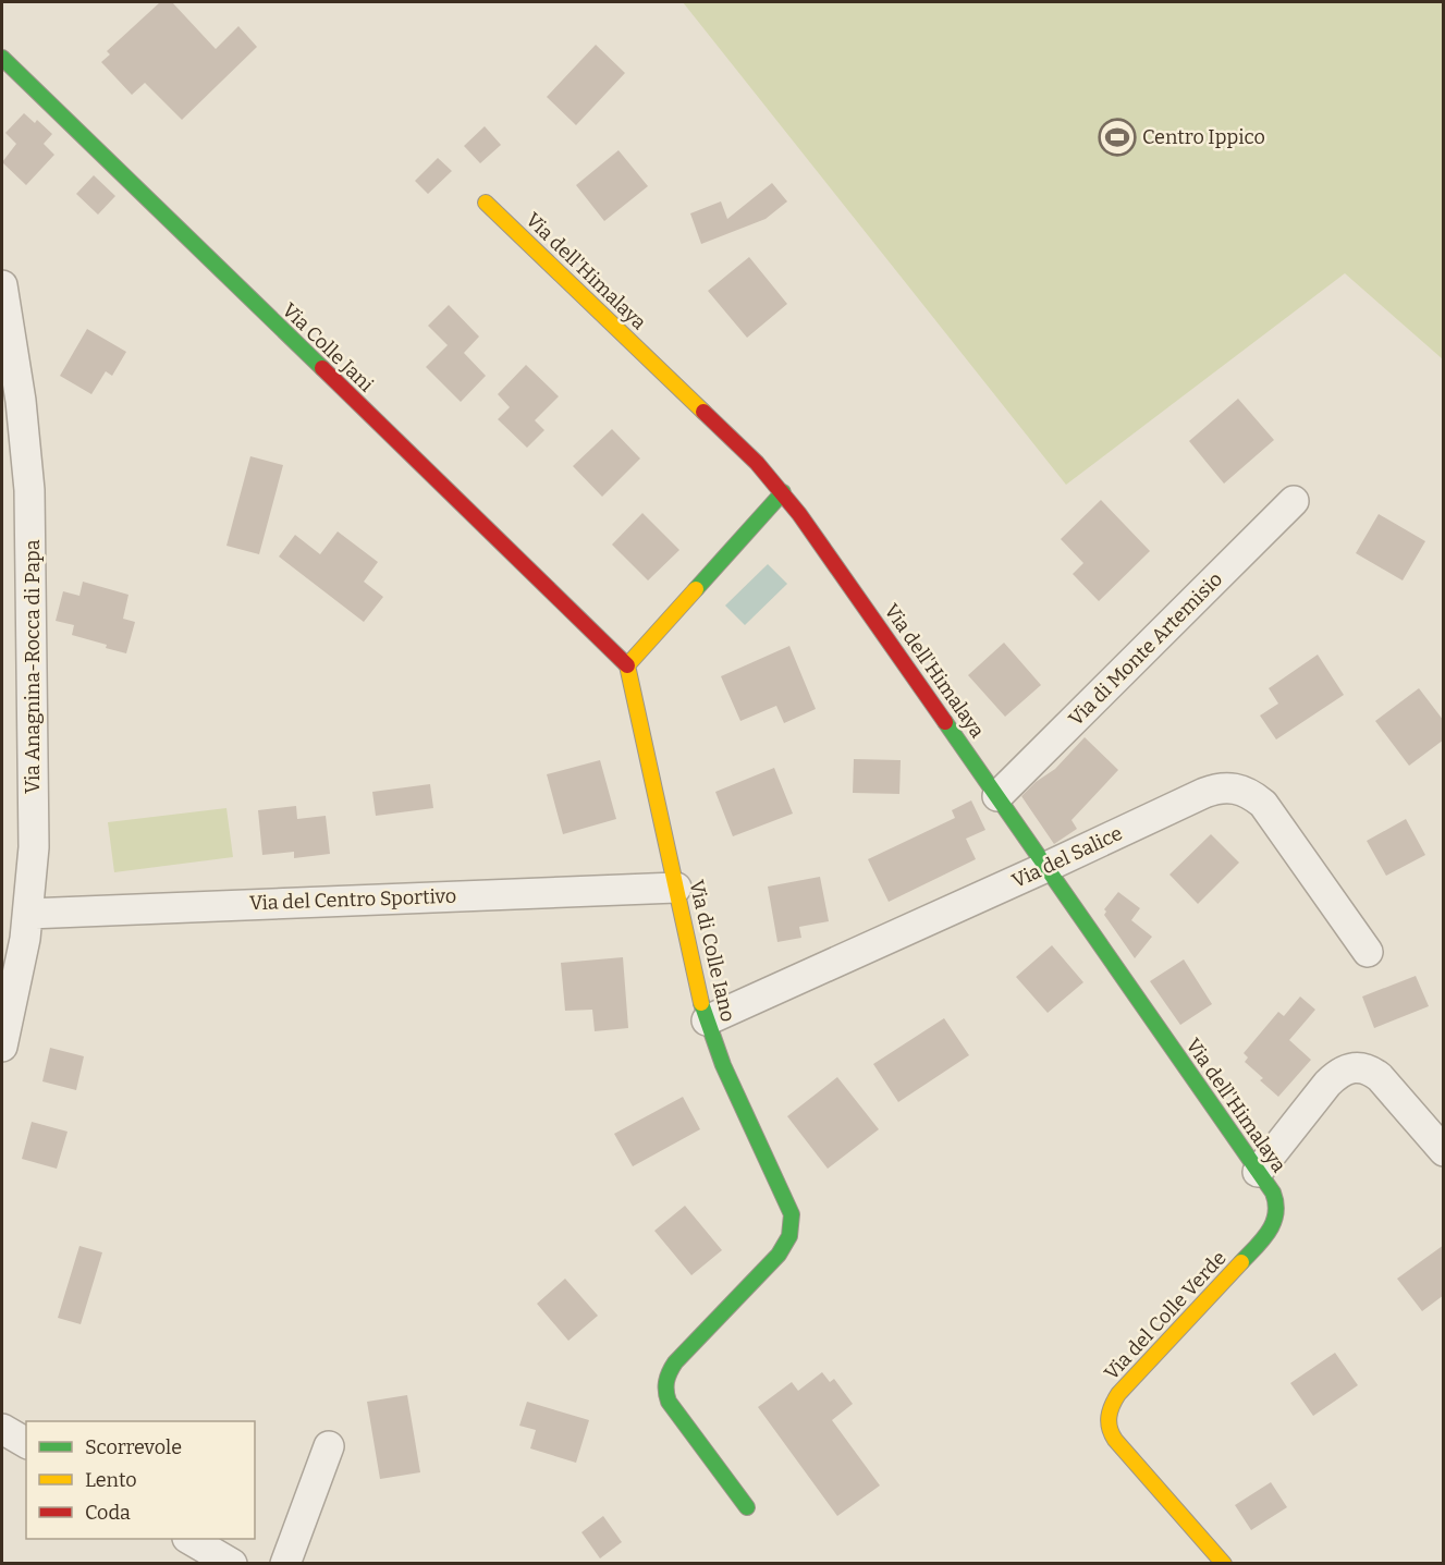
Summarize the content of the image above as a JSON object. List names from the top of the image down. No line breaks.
{"streets":{"street":["Via dell'Himalaya","Via Colle Jani","Via di Monte Artemisio","Via Anagnina-Rocca di Papa","Via del Salice","Via del Centro Sportivo","Via di Colle Iano","Via del Colle Verde"]},"crossings":[["Via dell'Himalaya","Via di Monte Artemisio"],["Via dell'Himalaya","Via del Salice"],["Via dell'Himalaya","Via del Colle Verde"],["Via Colle Jani","Via di Colle Iano"],["Via Anagnina-Rocca di Papa","Via del Centro Sportivo"],["Via del Salice","Via di Colle Iano"],["Via del Centro Sportivo","Via di Colle Iano"]],"places":{"sports":["Centro Ippico"]},"legend":["Scorrevole","Lento","Coda"]}
